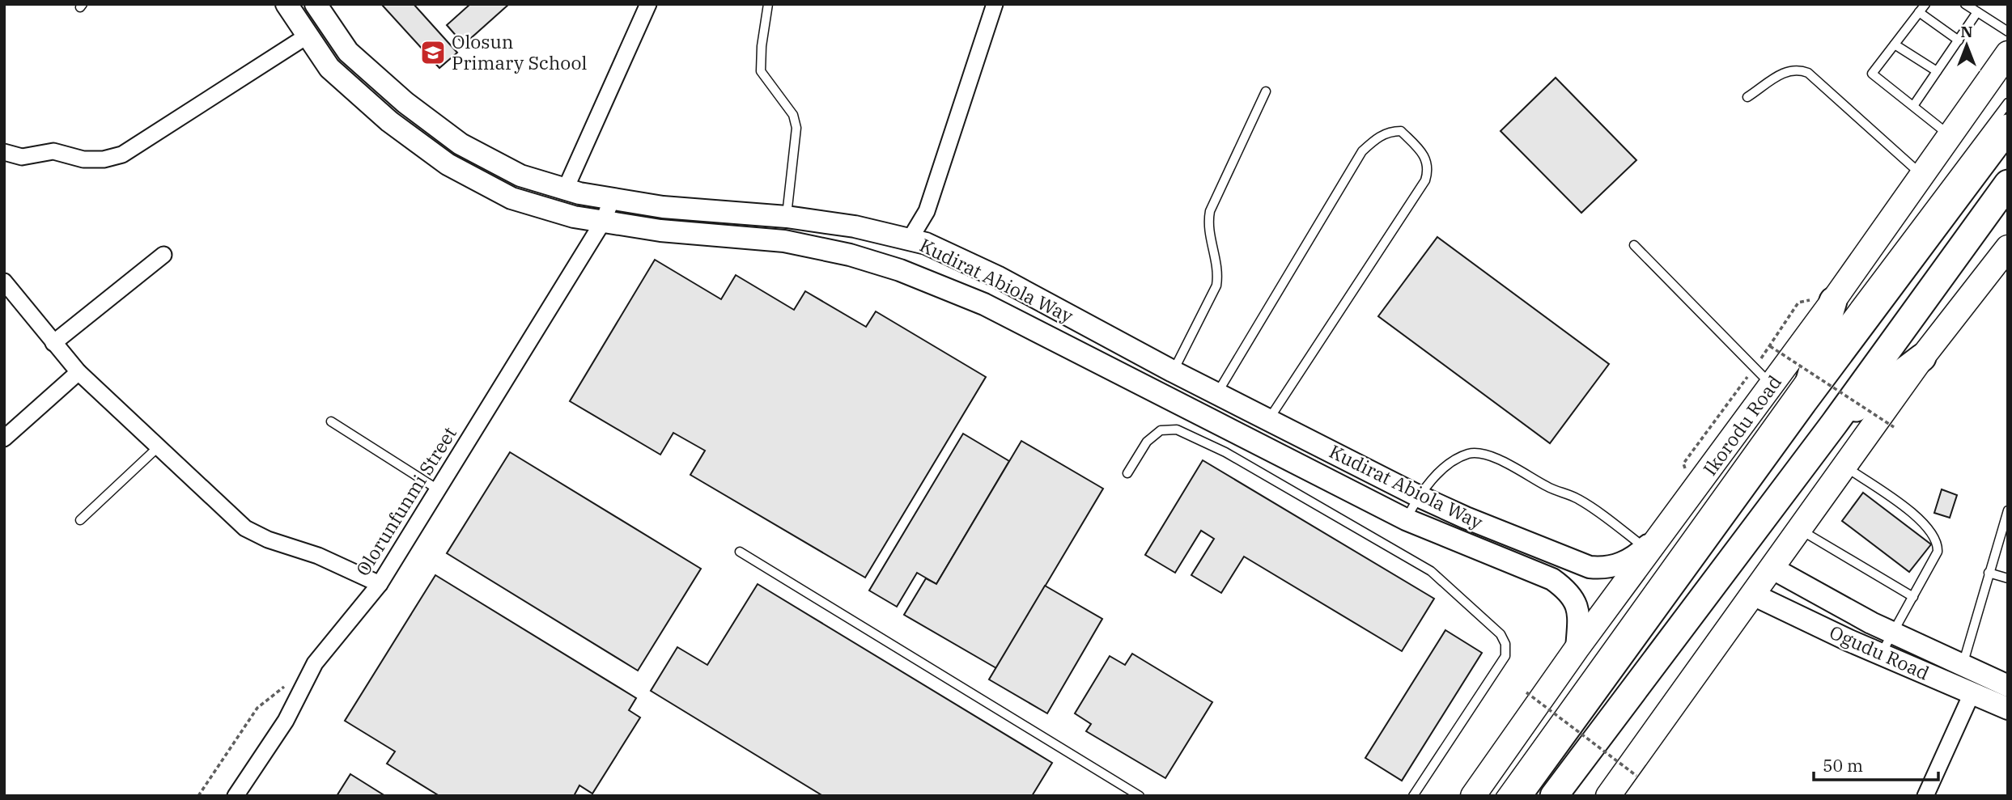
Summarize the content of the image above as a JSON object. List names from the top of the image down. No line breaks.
{"streets":{"highway":["Ikorodu Road"],"main road":["Kudirat Abiola Way","Ogudu Road"],"street":["Olorunfunmi Street"]},"crossings":[["Kudirat Abiola Way","Ikorodu Road"],["Kudirat Abiola Way","Olorunfunmi Street"]],"places":{"school or university":["Olosun Primary School"]},"scale_bar":"50 m","north":"top"}
